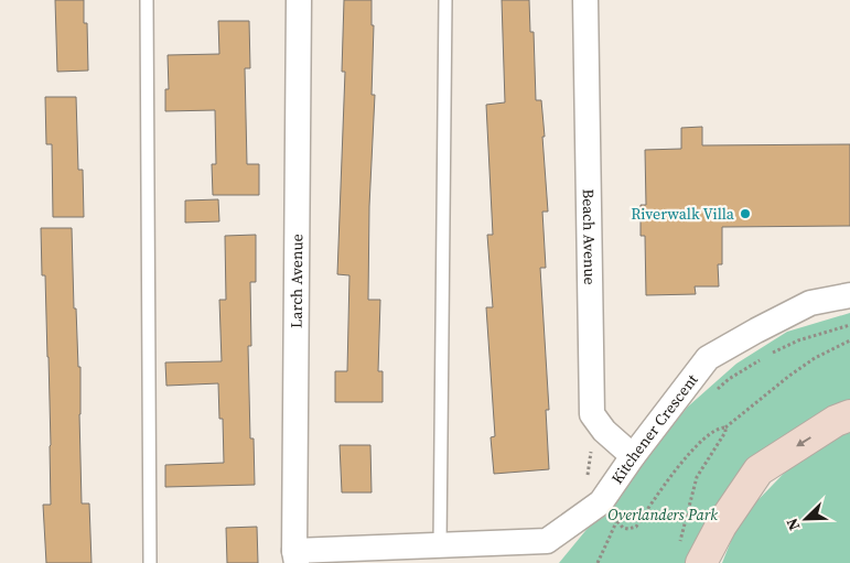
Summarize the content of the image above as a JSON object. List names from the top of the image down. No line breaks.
{"streets":{"street":["Beach Avenue","Larch Avenue","Kitchener Crescent"]},"crossings":[["Beach Avenue","Kitchener Crescent"],["Larch Avenue","Kitchener Crescent"]],"parks":["Overlanders Park"],"places":["Riverwalk Villa"],"north":"bottom left"}
